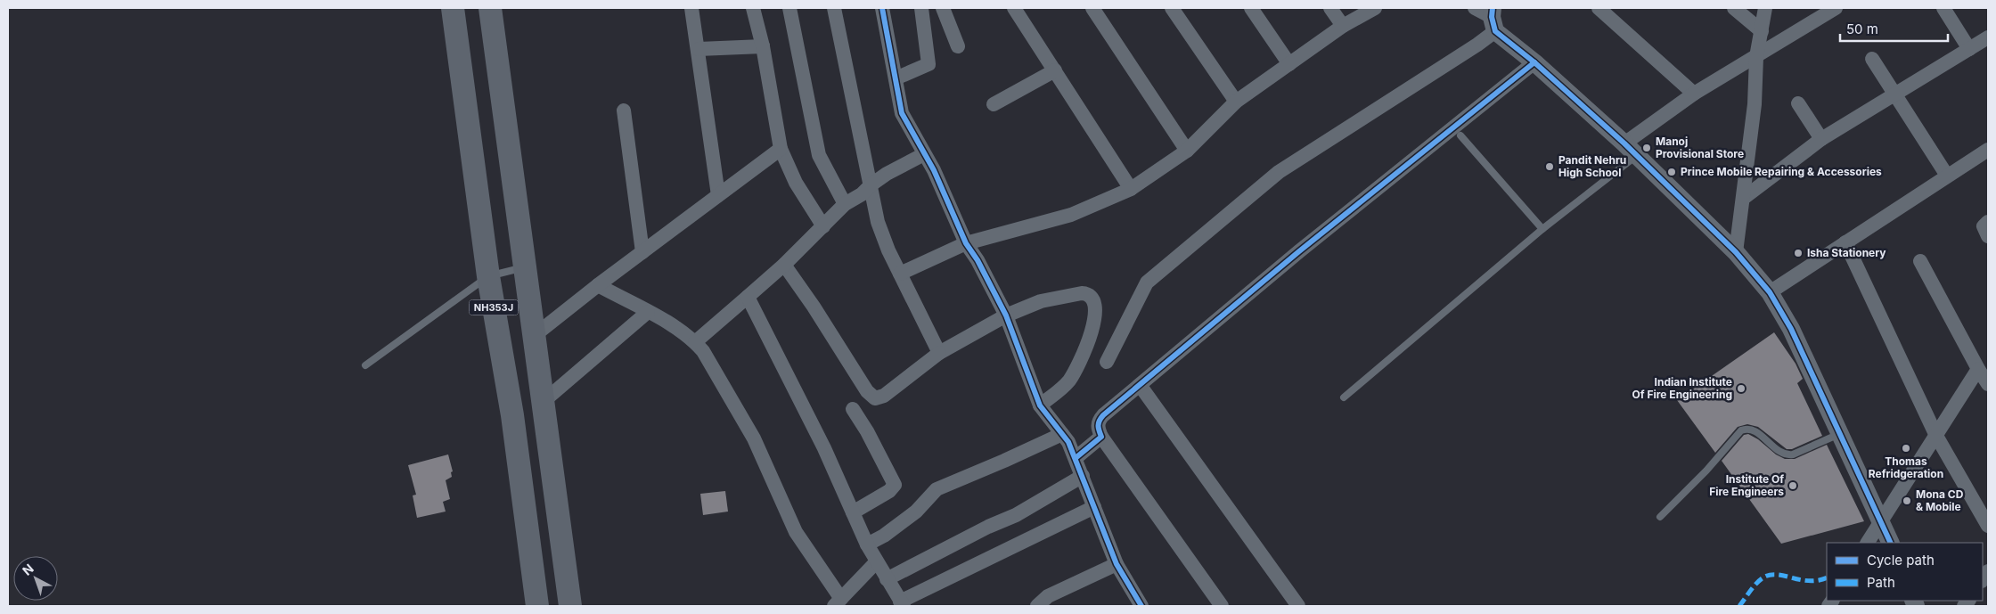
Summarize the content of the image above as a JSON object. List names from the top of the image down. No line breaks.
{"streets":{"highway":["NH353J"]},"places":["Manoj Provisional Store","Pandit Nehru High School","Prince Mobile Repairing & Accessories","Isha Stationery","Indian Institute Of Fire Engineering","Thomas Refridgeration","Institute Of Fire Engineers","Mona CD & Mobile"],"legend":["Cycle path","Path"],"scale_bar":"50 m","north":"top left"}
